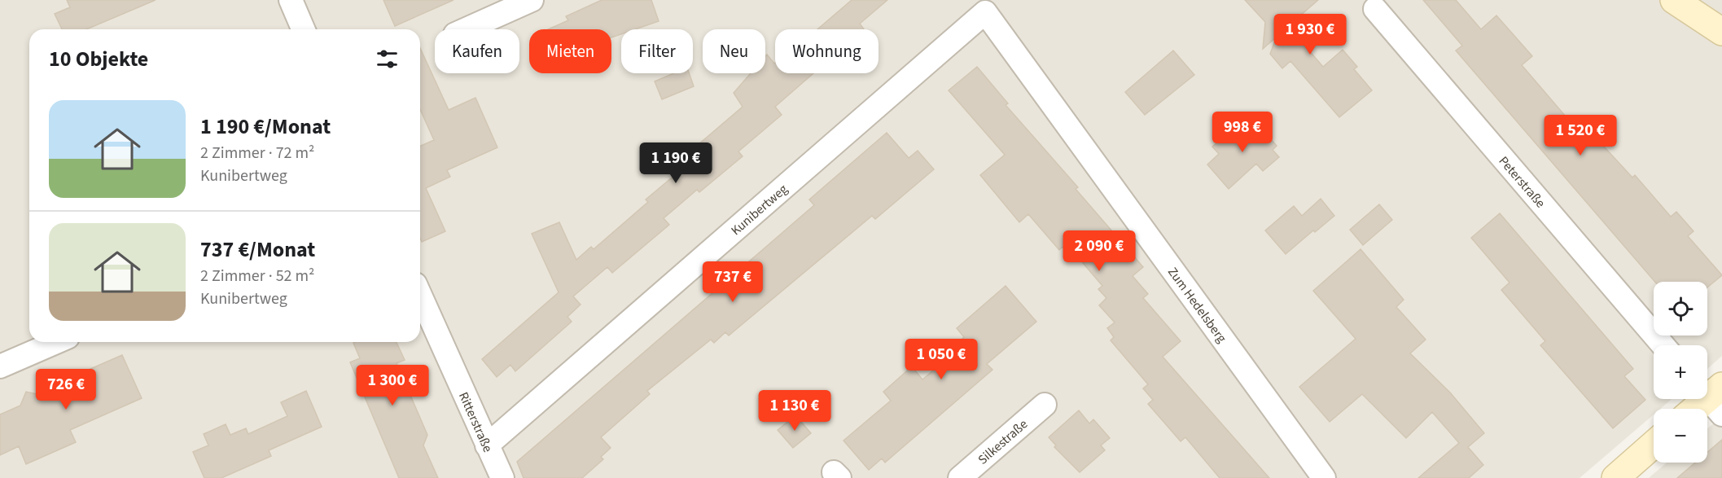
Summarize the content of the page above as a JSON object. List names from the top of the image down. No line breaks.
{"streets":{"street":["Peterstraße","Kunibertweg","Zum Hedelsberg","Ritterstraße","Silkestraße"]},"crossings":[["Kunibertweg","Zum Hedelsberg"],["Kunibertweg","Ritterstraße"]],"page":{"price":["1 930 €","998 €","1 520 €","1 190 €","2 090 €","737 €","1 050 €","1 300 €","726 €","1 130 €"],"chip":["Kaufen","Mieten","Filter","Neu","Wohnung"],"heading":"10 Objekte","list":[{"name":"1 190 €/Monat","note":"2 Zimmer · 72 m² · Kunibertweg"},{"name":"737 €/Monat","note":"2 Zimmer · 52 m² · Kunibertweg"}],"map_buttons":["+","−"]}}
